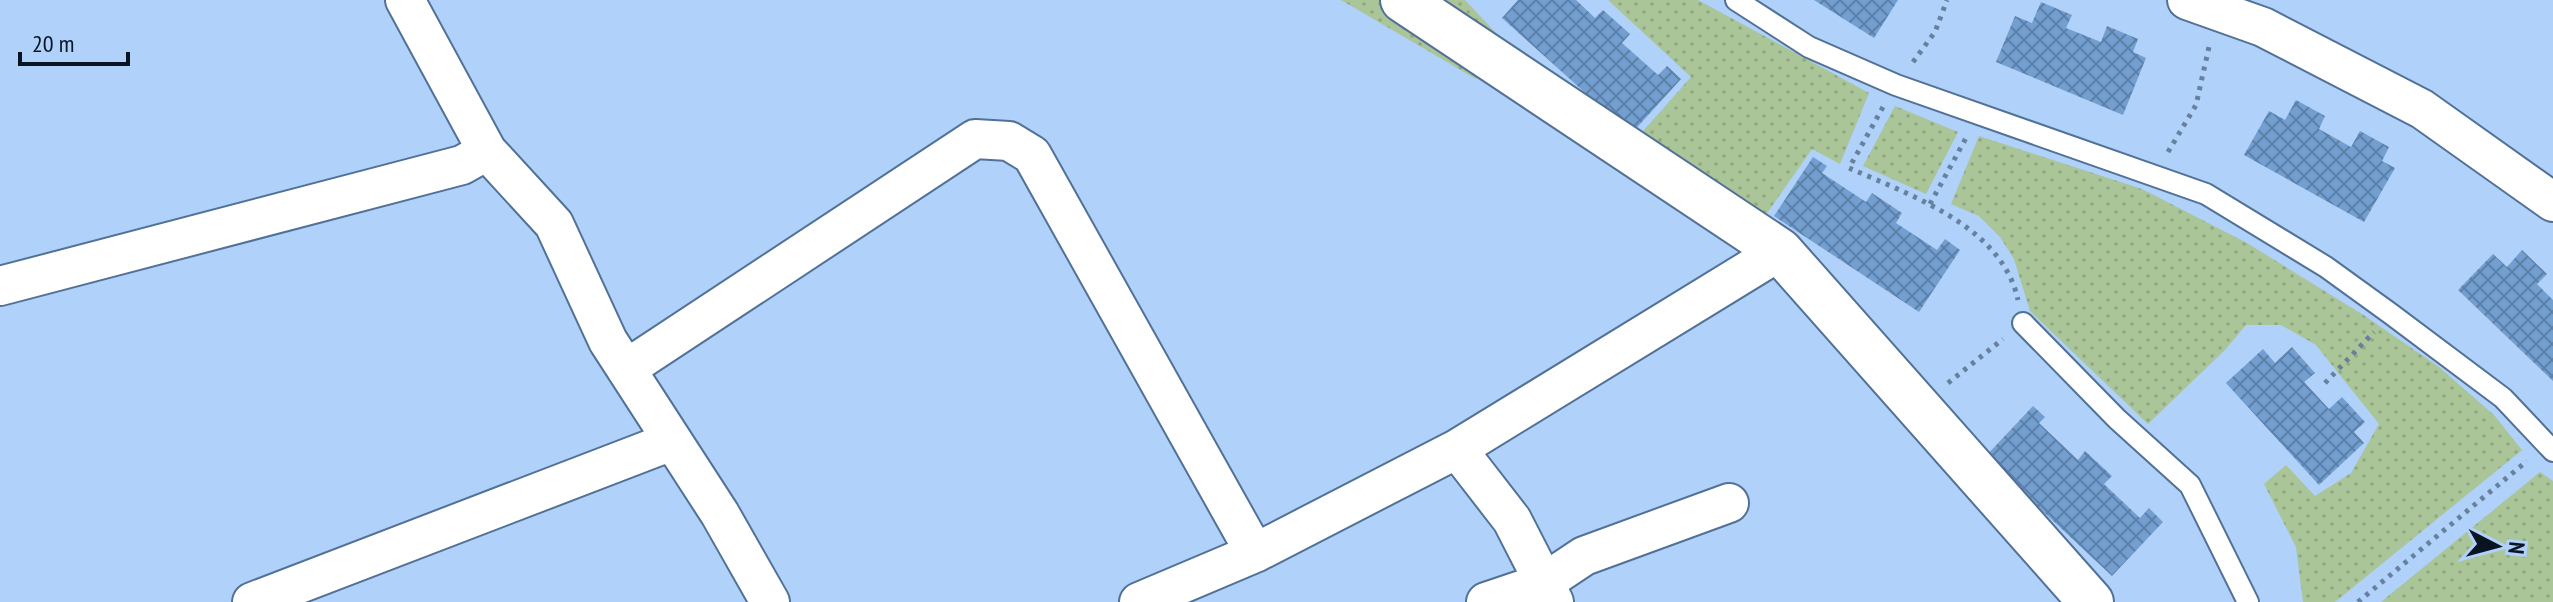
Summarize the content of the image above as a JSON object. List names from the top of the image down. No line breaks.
{"scale_bar":"20 m","north":"right"}
